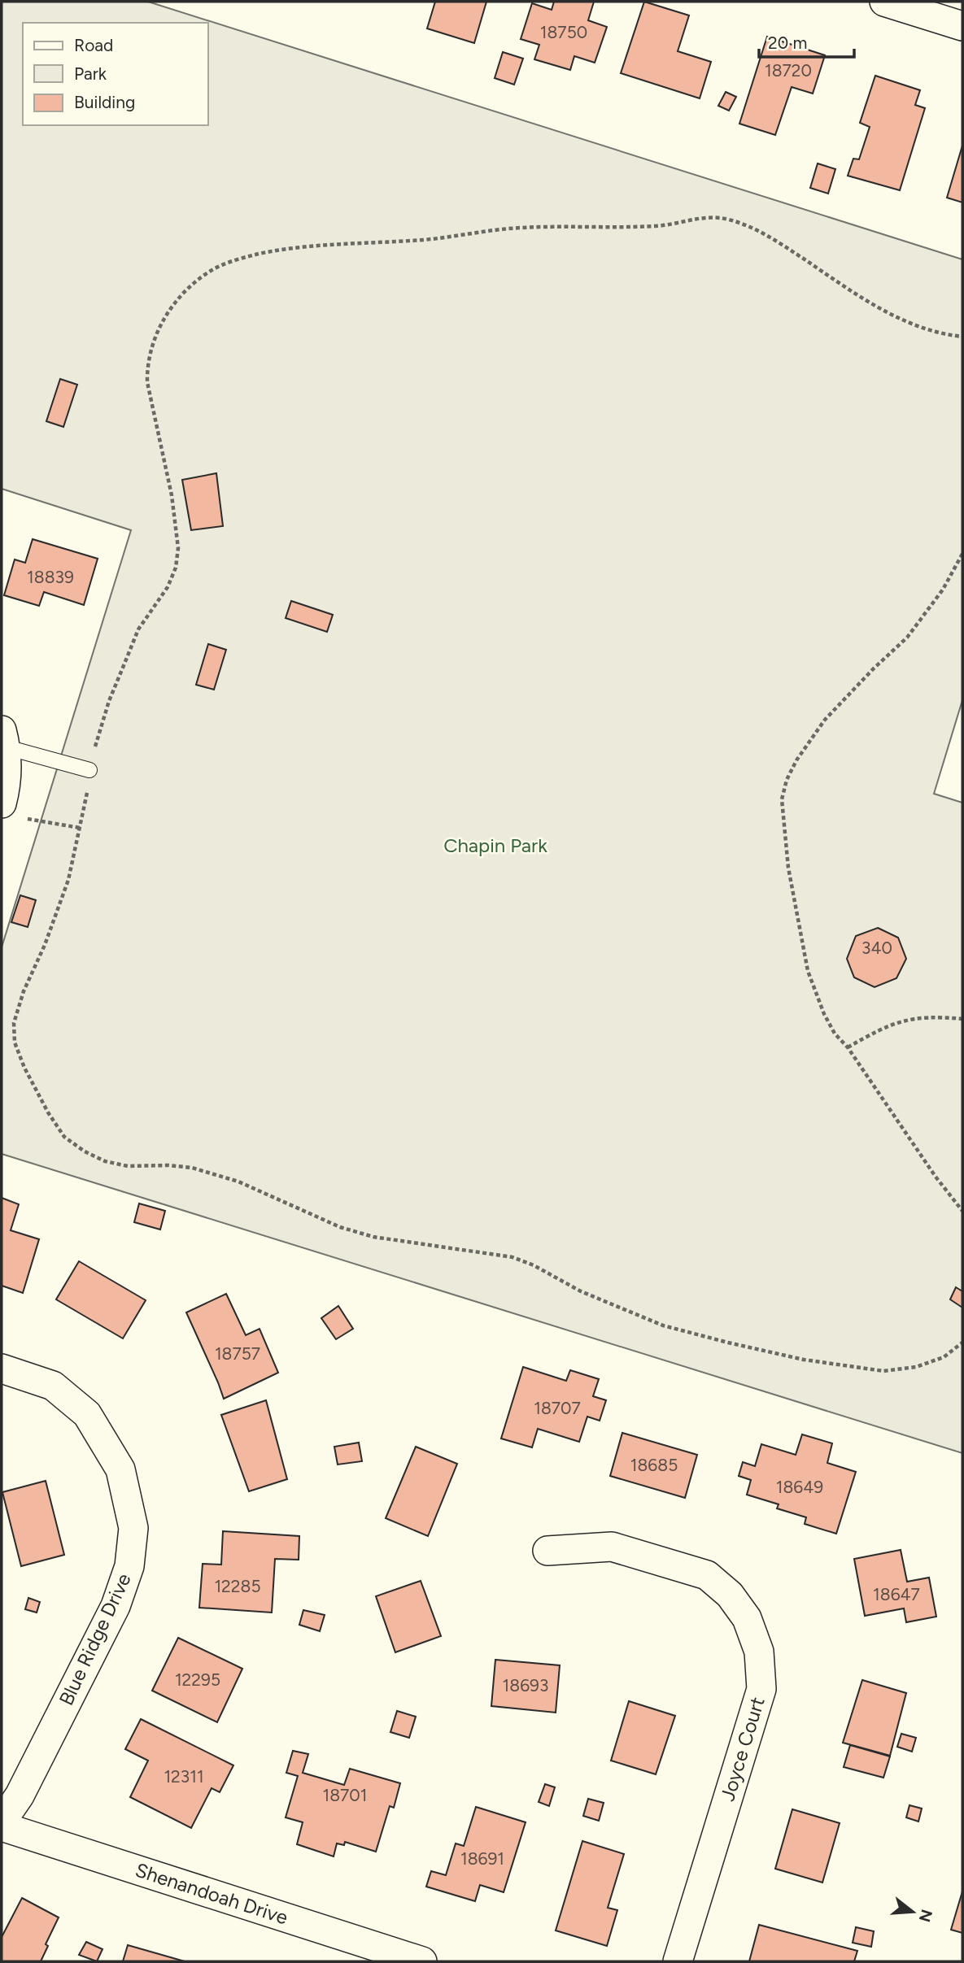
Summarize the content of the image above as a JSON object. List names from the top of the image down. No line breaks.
{"streets":{"street":["Blue Ridge Drive","Joyce Court","Shenandoah Drive"]},"parks":["Chapin Park"],"house_numbers":["18750","18720","18839","340","18757","18707","18685","18649","12285","18647","12295","18693","12311","18701","18691"],"legend":["Road","Park","Building"],"scale_bar":"20 m","north":"right"}
